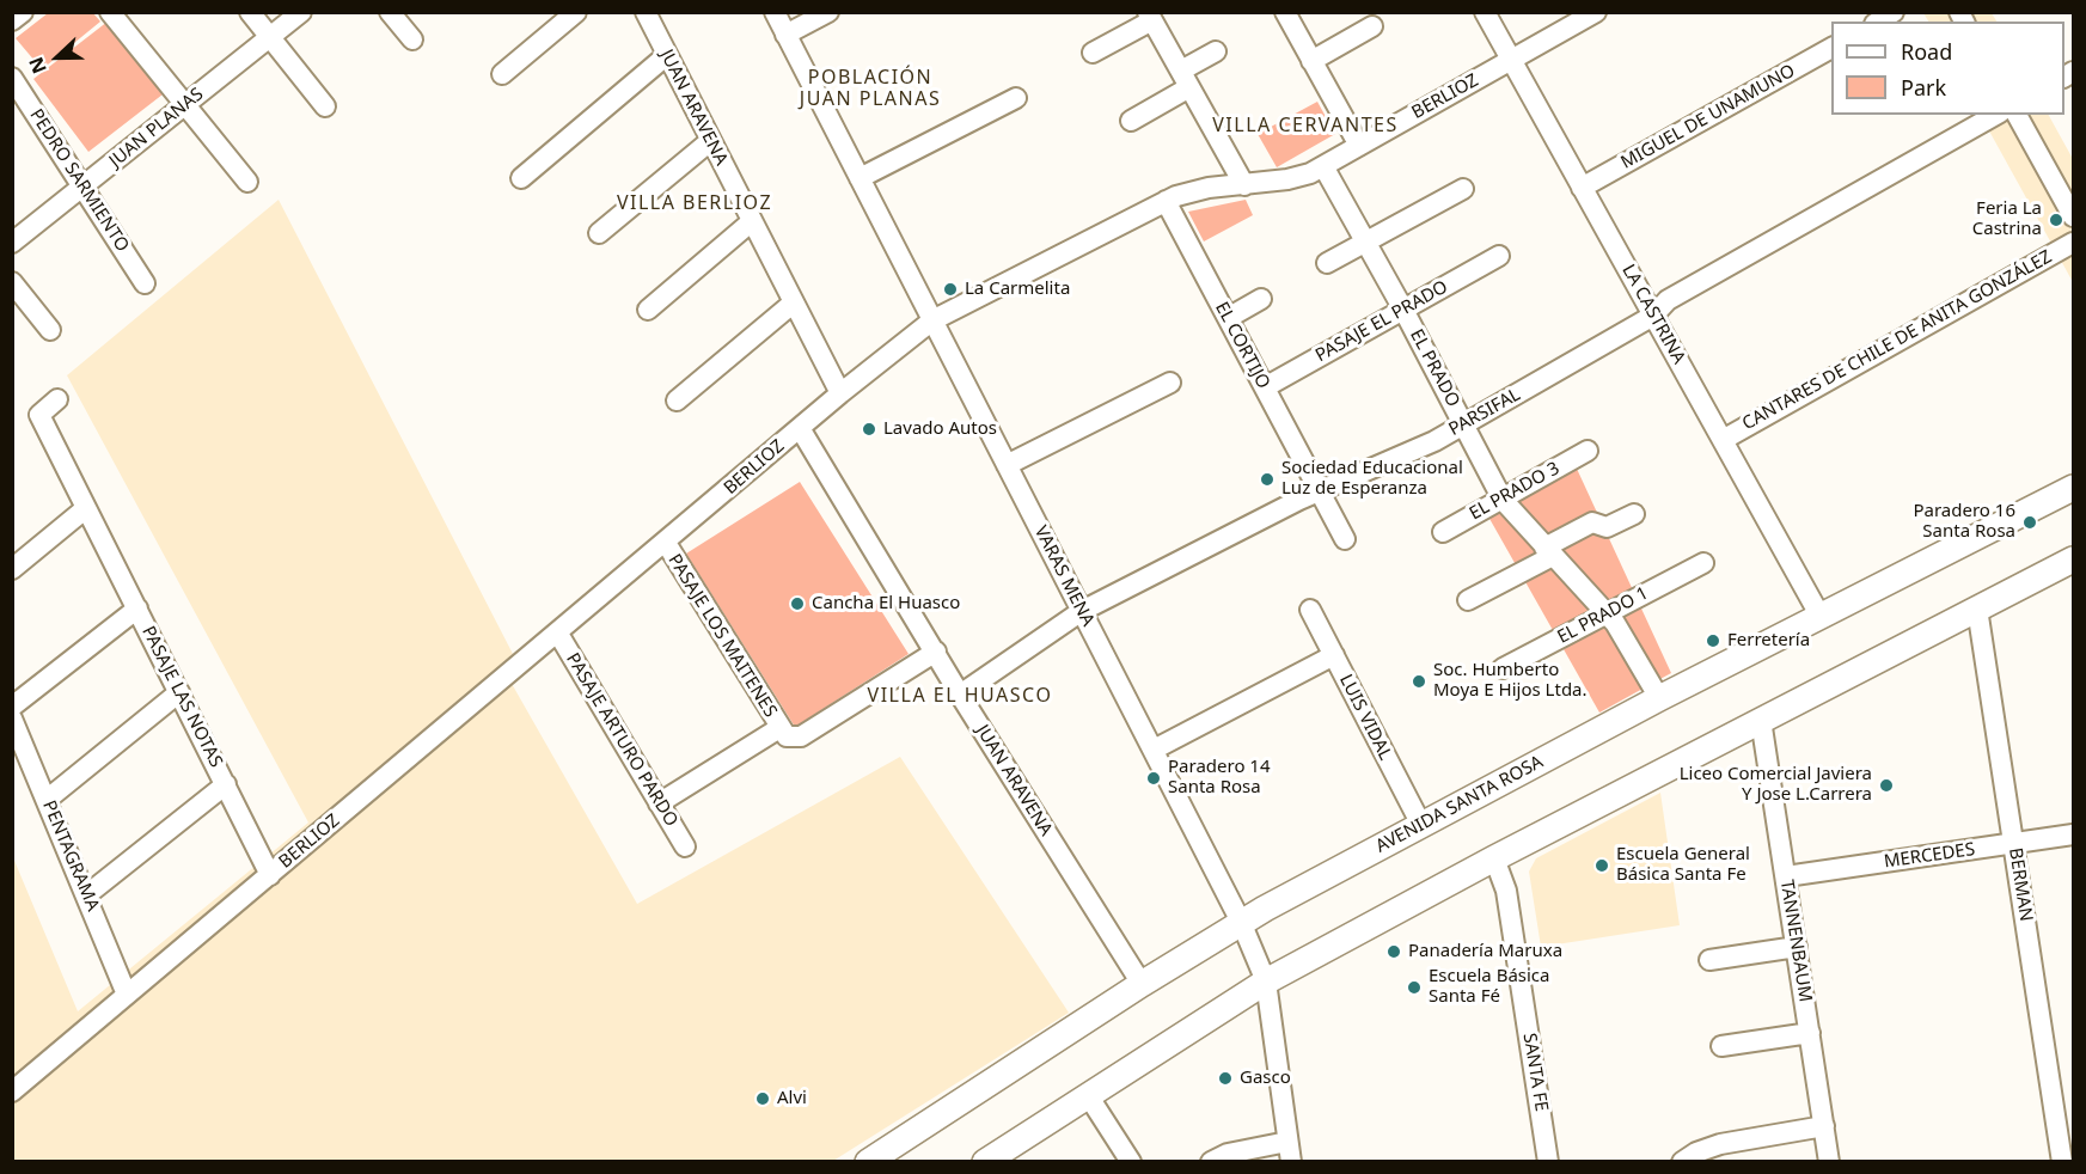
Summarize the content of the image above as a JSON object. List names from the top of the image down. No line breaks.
{"streets":{"main road":["AVENIDA SANTA ROSA"],"street":["BERLIOZ","JUAN ARAVENA","MIGUEL DE UNAMUNO","JUAN PLANAS","PEDRO SARMIENTO","LA CASTRINA","PASAJE EL PRADO","CANTARES DE CHILE DE ANITA GONZÁLEZ","EL CORTIJO","EL PRADO","PARSIFAL","EL PRADO 3","VARAS MENA","EL PRADO 1","PASAJE LOS MAITENES","PASAJE LAS NOTAS","LUIS VIDAL","PASAJE ARTURO PARDO","PENTAGRAMA","MERCEDES","BERMAN","TANNENBAUM","SANTA FE"]},"crossings":[["BERLIOZ","JUAN ARAVENA"],["BERLIOZ","LA CASTRINA"],["BERLIOZ","EL CORTIJO"],["BERLIOZ","EL PRADO"],["BERLIOZ","VARAS MENA"],["BERLIOZ","PASAJE LOS MAITENES"],["BERLIOZ","PASAJE LAS NOTAS"],["BERLIOZ","PASAJE ARTURO PARDO"],["BERLIOZ","PENTAGRAMA"],["JUAN ARAVENA","PARSIFAL"],["JUAN ARAVENA","AVENIDA SANTA ROSA"],["MIGUEL DE UNAMUNO","LA CASTRINA"],["JUAN PLANAS","PEDRO SARMIENTO"],["LA CASTRINA","CANTARES DE CHILE DE ANITA GONZÁLEZ"],["LA CASTRINA","PARSIFAL"],["LA CASTRINA","AVENIDA SANTA ROSA"],["PASAJE EL PRADO","EL CORTIJO"],["PASAJE EL PRADO","EL PRADO"],["EL CORTIJO","PARSIFAL"],["EL PRADO","PARSIFAL"],["EL PRADO","EL PRADO 3"],["EL PRADO","EL PRADO 1"],["EL PRADO","AVENIDA SANTA ROSA"],["PARSIFAL","VARAS MENA"],["VARAS MENA","AVENIDA SANTA ROSA"],["LUIS VIDAL","AVENIDA SANTA ROSA"],["MERCEDES","BERMAN"],["MERCEDES","TANNENBAUM"]],"districts":["POBLACIÓN JUAN PLANAS","VILLA CERVANTES","VILLA BERLIOZ","VILLA EL HUASCO"],"places":["Feria La Castrina","La Carmelita","Lavado Autos","Sociedad Educacional Luz de Esperanza","Paradero 16 Santa Rosa","Cancha El Huasco","Ferretería","Soc. Humberto Moya E Hijos Ltda.","Paradero 14 Santa Rosa","Liceo Comercial Javiera Y Jose L.Carrera","Escuela General Básica Santa Fe","Panadería Maruxa","Escuela Básica Santa Fé","Gasco","Alvi"],"legend":["Road","Park"],"north":"left"}
